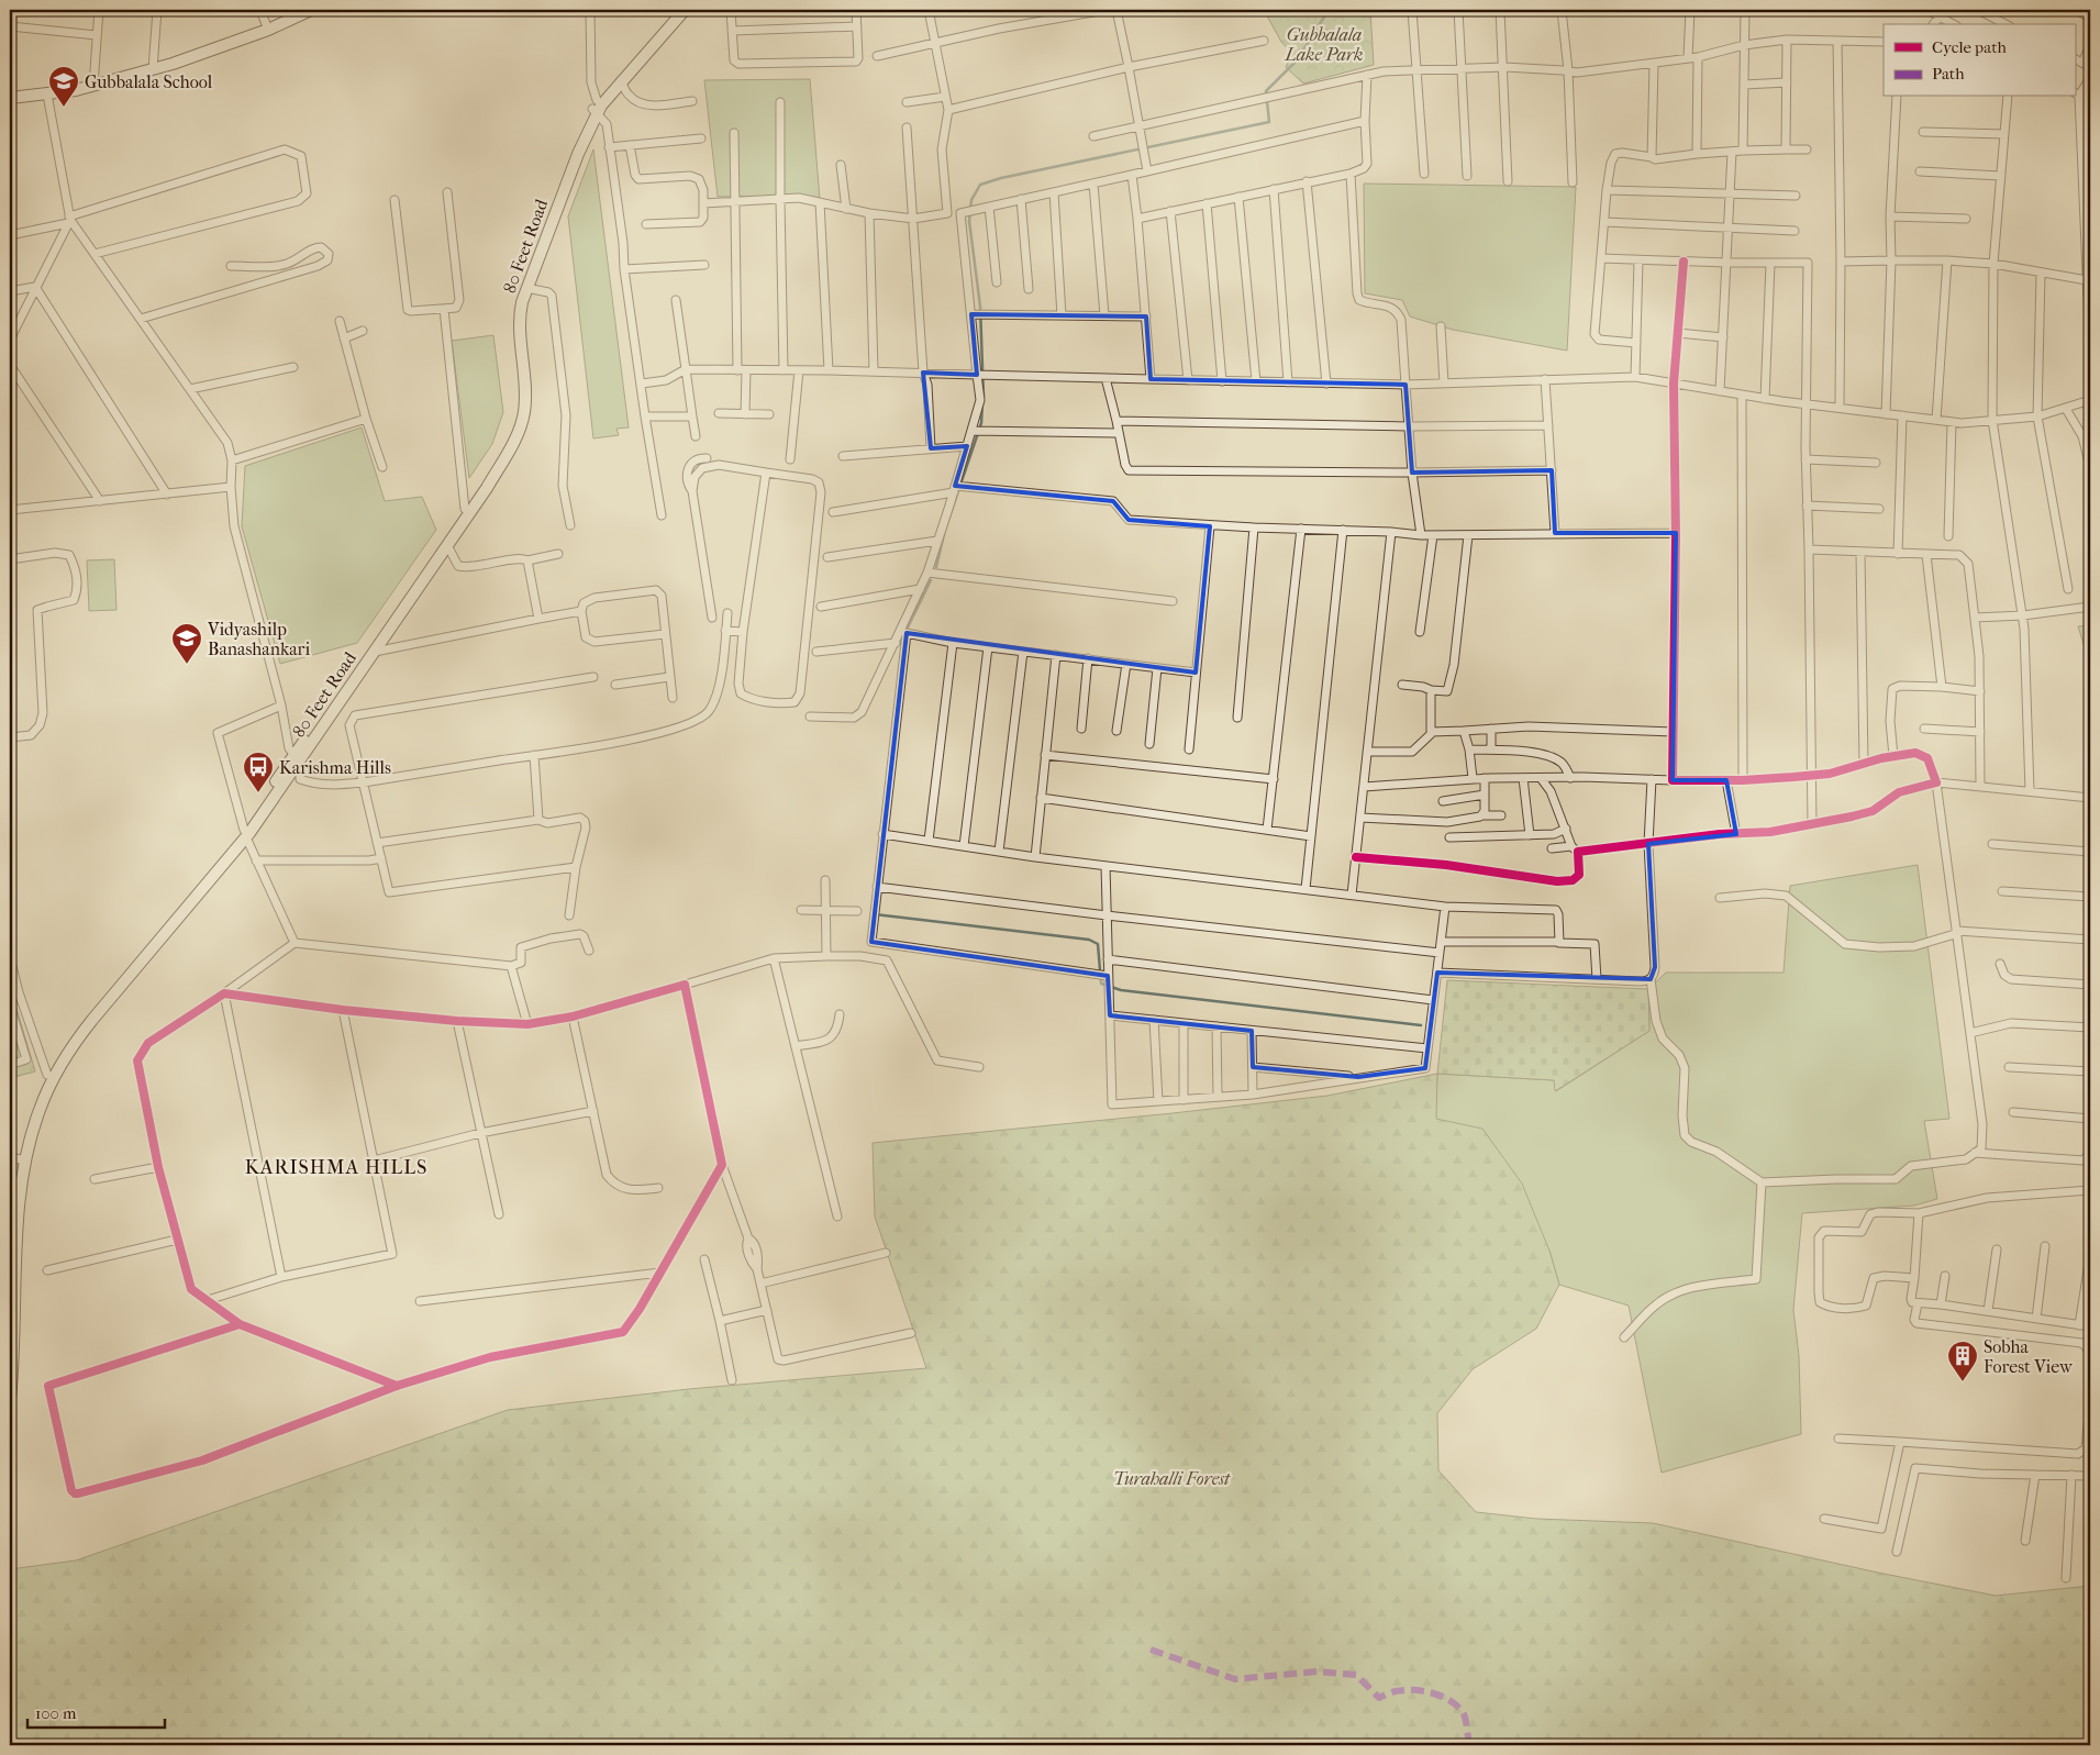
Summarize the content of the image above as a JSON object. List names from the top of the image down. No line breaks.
{"streets":{"main road":["80 Feet Road"]},"districts":["KARISHMA HILLS"],"parks":["Gubbalala Lake Park","Turahalli Forest"],"places":{"school or university":["Gubbalala School","Vidyashilp Banashankari"],"bus stop":["Karishma Hills"],"building":["Sobha Forest View"]},"legend":["Cycle path","Path"],"scale_bar":"100 m"}
